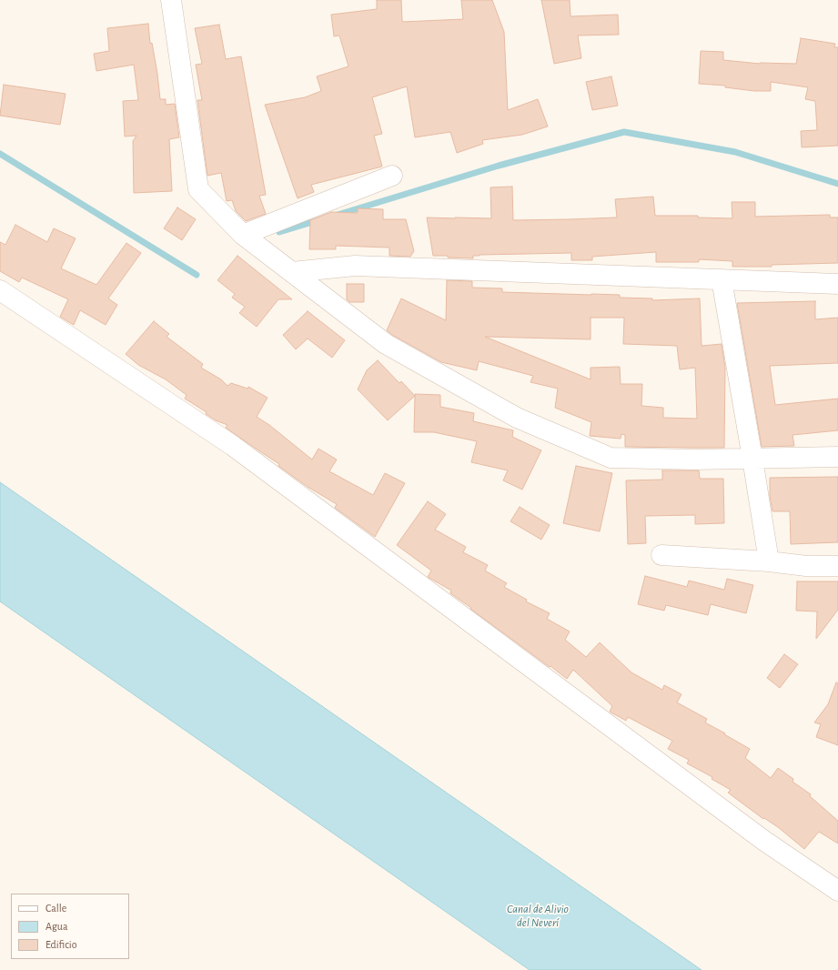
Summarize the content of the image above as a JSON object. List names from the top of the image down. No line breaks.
{"water":["Canal de Alivio del Neverí"],"legend":["Calle","Agua","Edificio"]}
